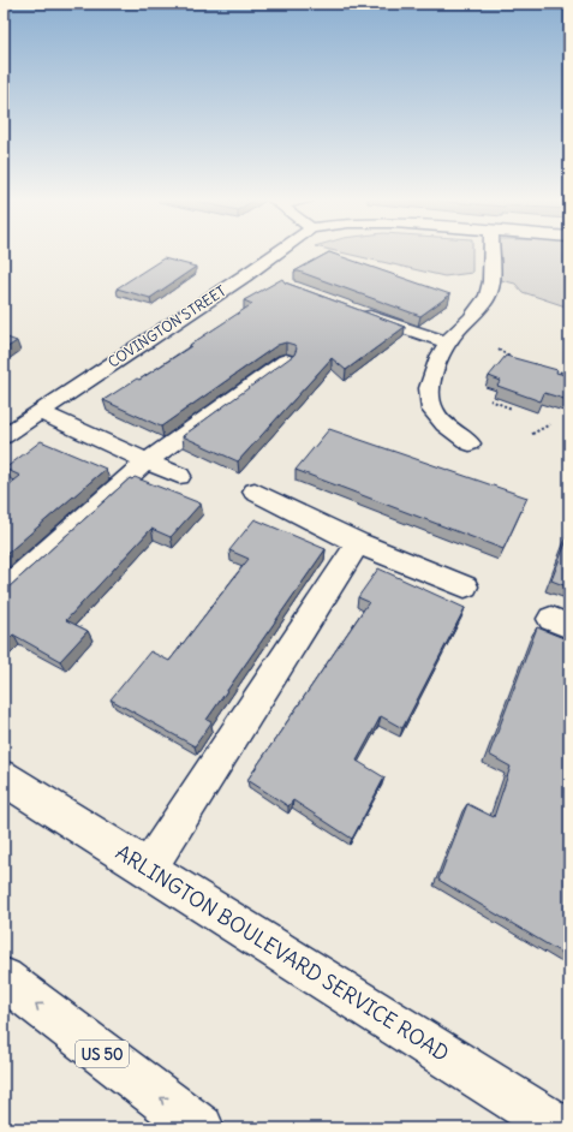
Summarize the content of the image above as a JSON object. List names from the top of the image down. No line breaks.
{"streets":{"street":["COVINGTON STREET","ARLINGTON BOULEVARD SERVICE ROAD","US 50"]}}
